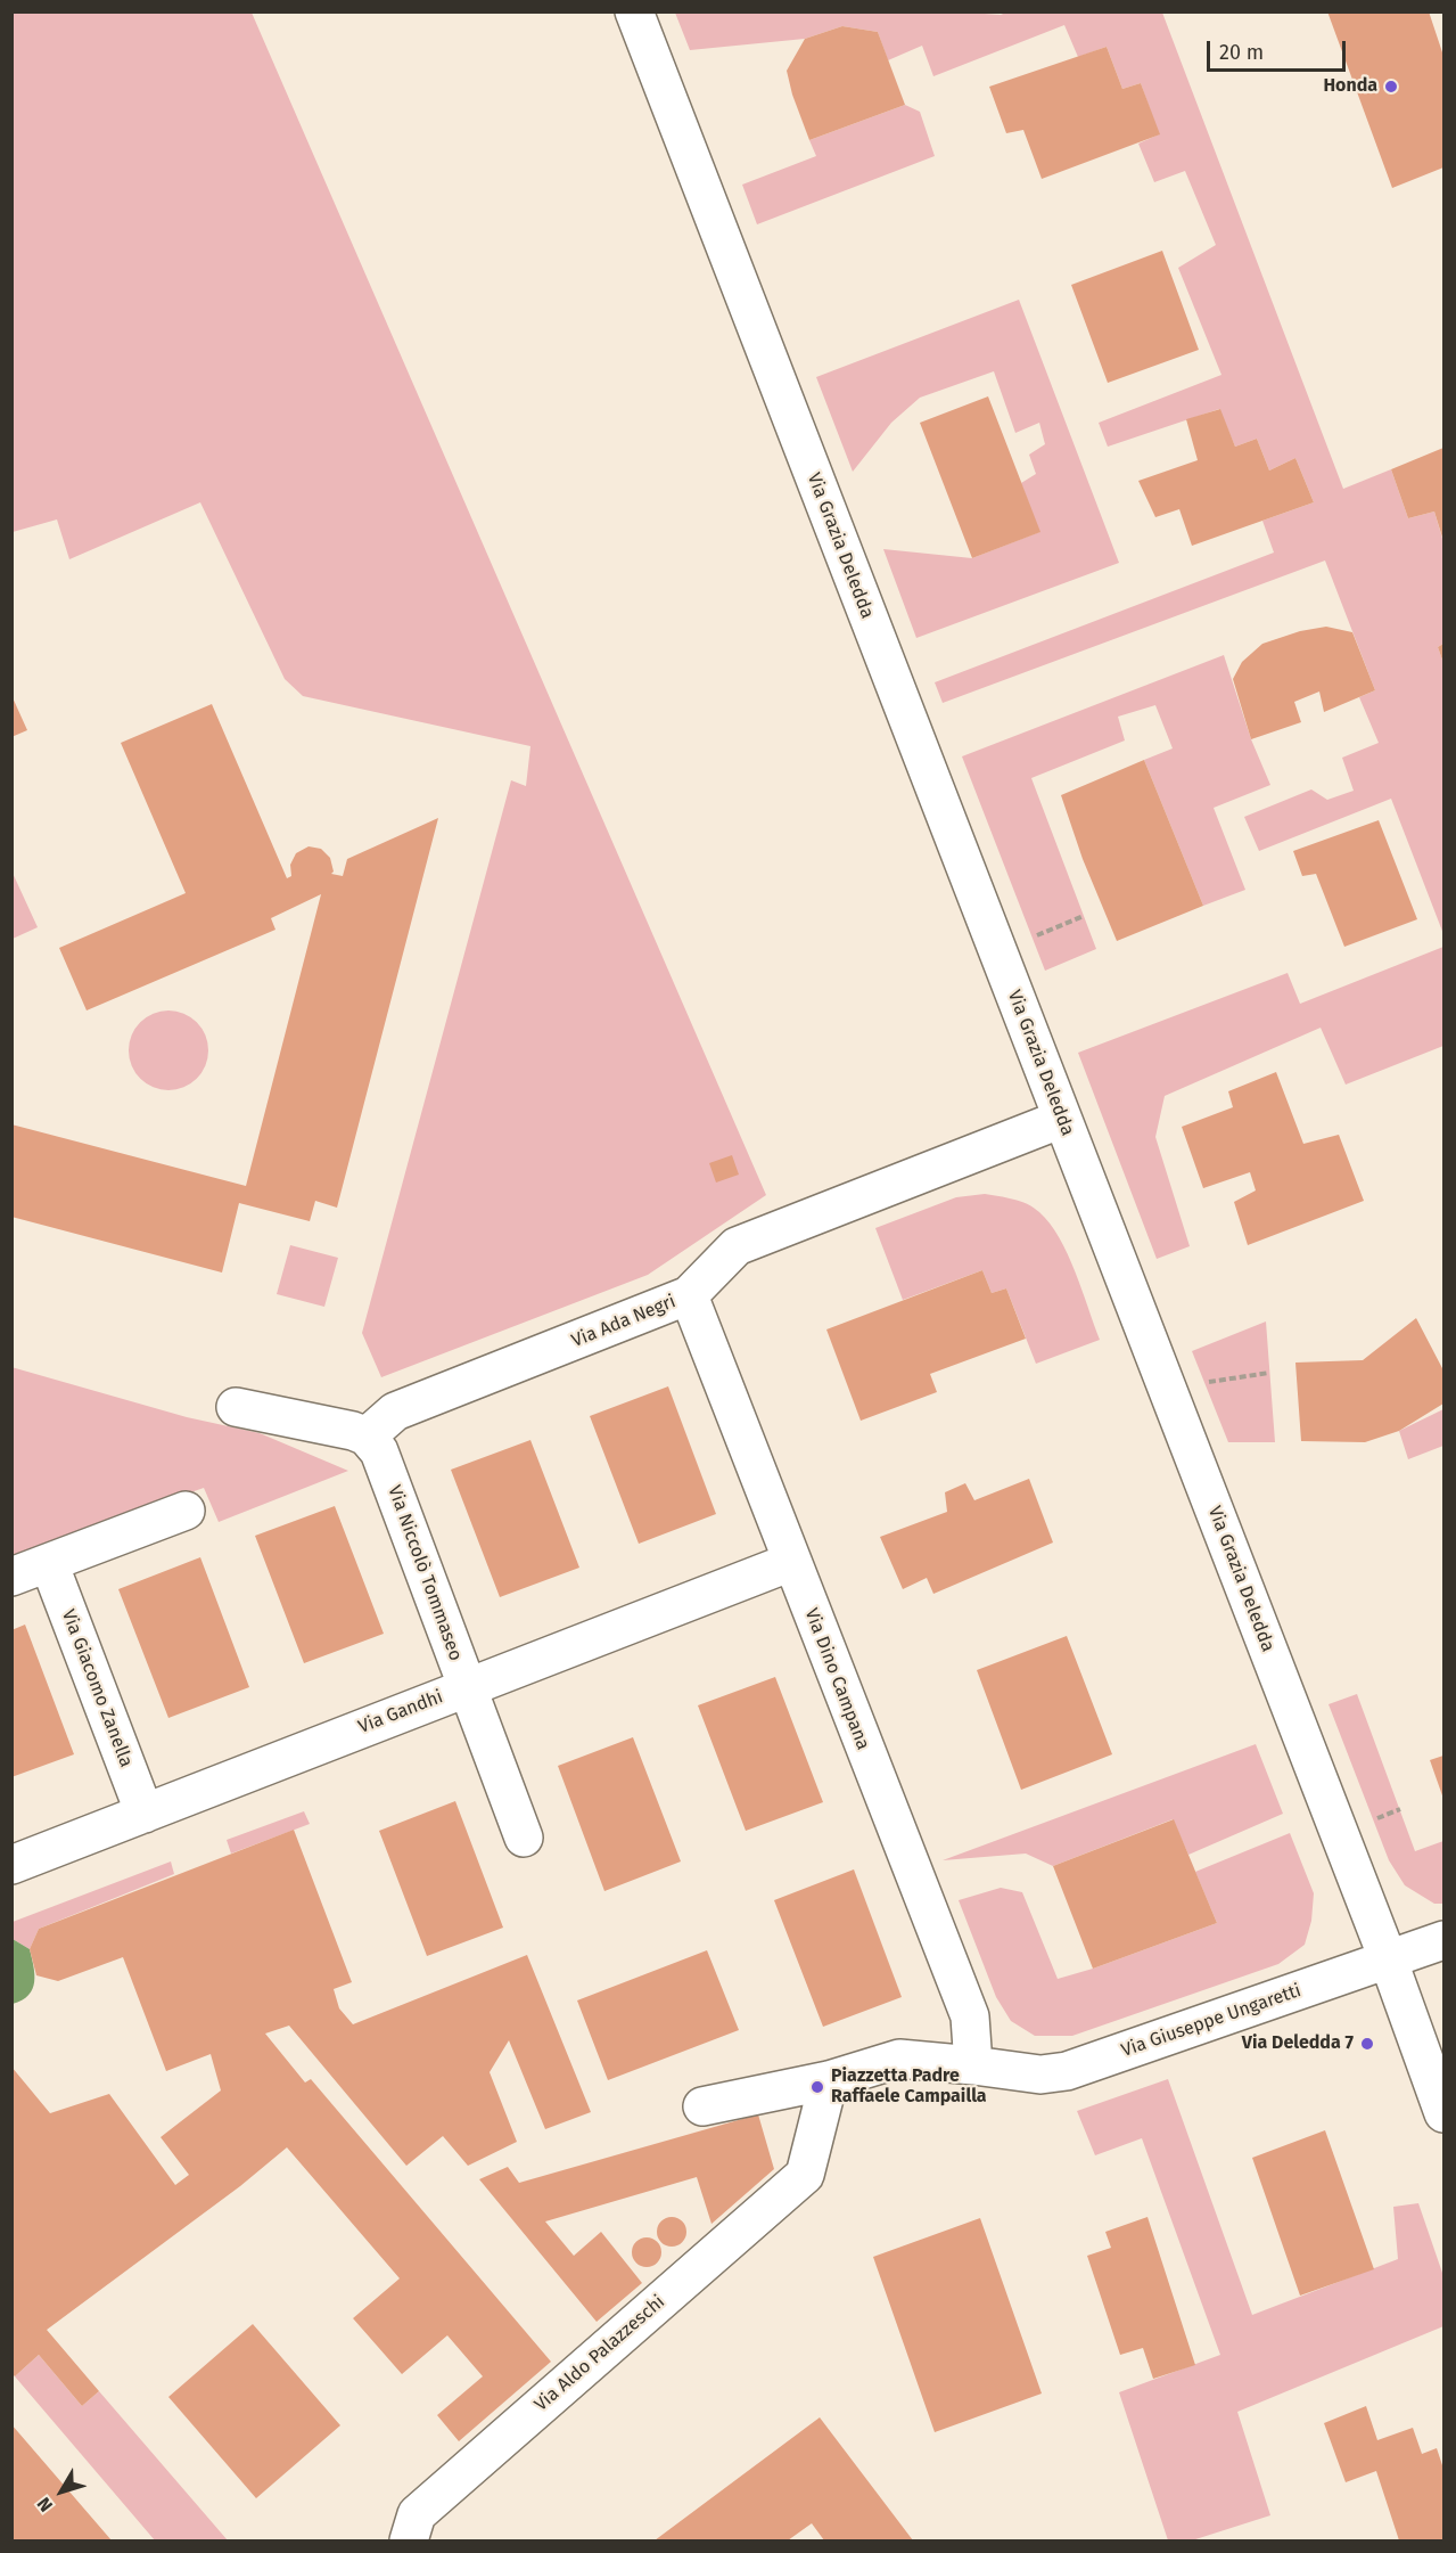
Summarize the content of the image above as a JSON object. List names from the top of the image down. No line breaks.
{"streets":{"street":["Via Grazia Deledda","Via Ada Negri","Via Niccolò Tommaseo","Via Dino Campana","Via Giacomo Zanella","Via Gandhi","Via Giuseppe Ungaretti","Via Aldo Palazzeschi"]},"crossings":[["Via Grazia Deledda","Via Ada Negri"],["Via Grazia Deledda","Via Giuseppe Ungaretti"],["Via Ada Negri","Via Niccolò Tommaseo"],["Via Ada Negri","Via Dino Campana"],["Via Niccolò Tommaseo","Via Gandhi"],["Via Dino Campana","Via Gandhi"],["Via Dino Campana","Via Giuseppe Ungaretti"],["Via Giacomo Zanella","Via Gandhi"],["Via Giuseppe Ungaretti","Via Aldo Palazzeschi"]],"places":["Honda","Via Deledda 7","Piazzetta Padre Raffaele Campailla"],"scale_bar":"20 m","north":"bottom left"}
